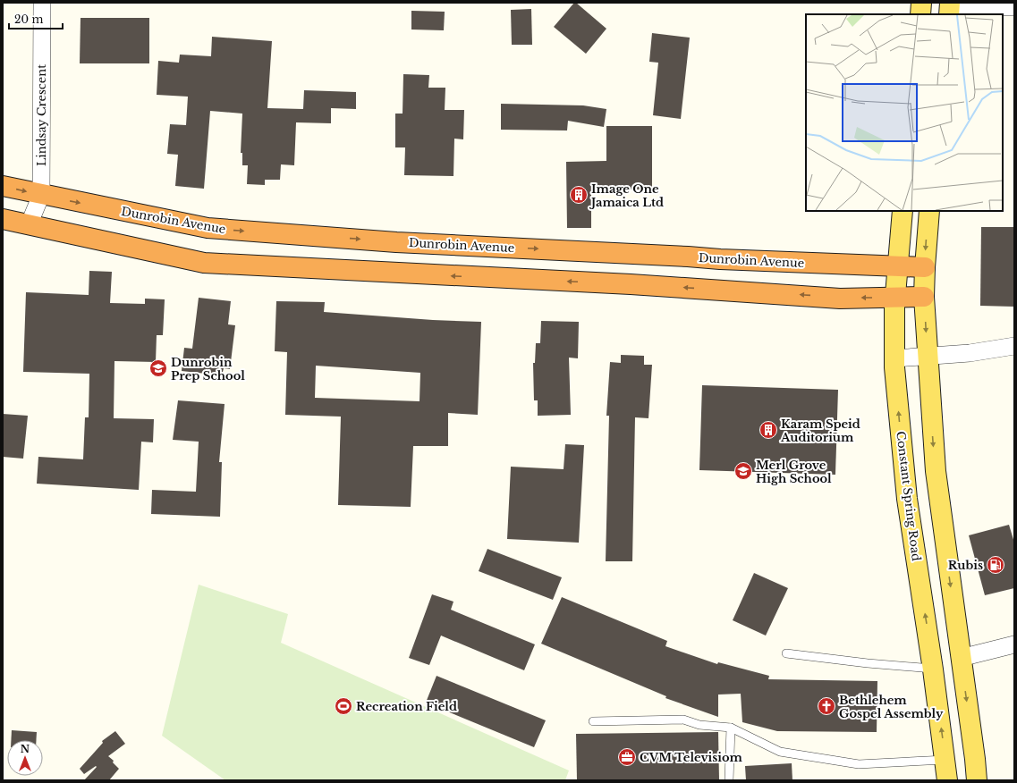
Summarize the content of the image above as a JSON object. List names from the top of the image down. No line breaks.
{"streets":{"highway":["Dunrobin Avenue"],"main road":["Constant Spring Road"],"street":["Lindsay Crescent"]},"crossings":[["Lindsay Crescent","Dunrobin Avenue"],["Dunrobin Avenue","Constant Spring Road"]],"places":{"building":["Image One Jamaica Ltd","Karam Speid Auditorium"],"school or university":["Dunrobin Prep School","Merl Grove High School"],"fuel station":["Rubis"],"sports":["Recreation Field"],"church":["Bethlehem Gospel Assembly"],"office":["CVM Televisiom"]},"scale_bar":"20 m","north":"top"}
